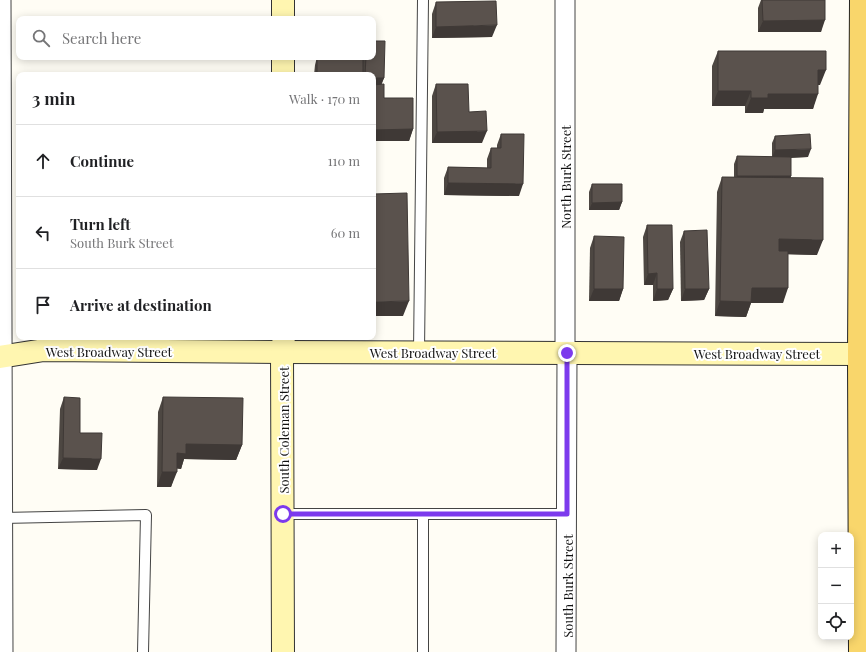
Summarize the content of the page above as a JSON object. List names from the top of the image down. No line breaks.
{"streets":{"main road":["West Broadway Street","South Coleman Street"],"street":["North Burk Street","South Burk Street"]},"crossings":[["North Burk Street","West Broadway Street"],["North Burk Street","South Burk Street"],["West Broadway Street","South Coleman Street"],["West Broadway Street","South Burk Street"]],"page":{"search":"Search here","heading":["3 min","Walk · 170 m"],"list":[["Continue","110 m"],["Turn left","South Burk Street","60 m"],"Arrive at destination"],"map_buttons":["+","−"]}}
